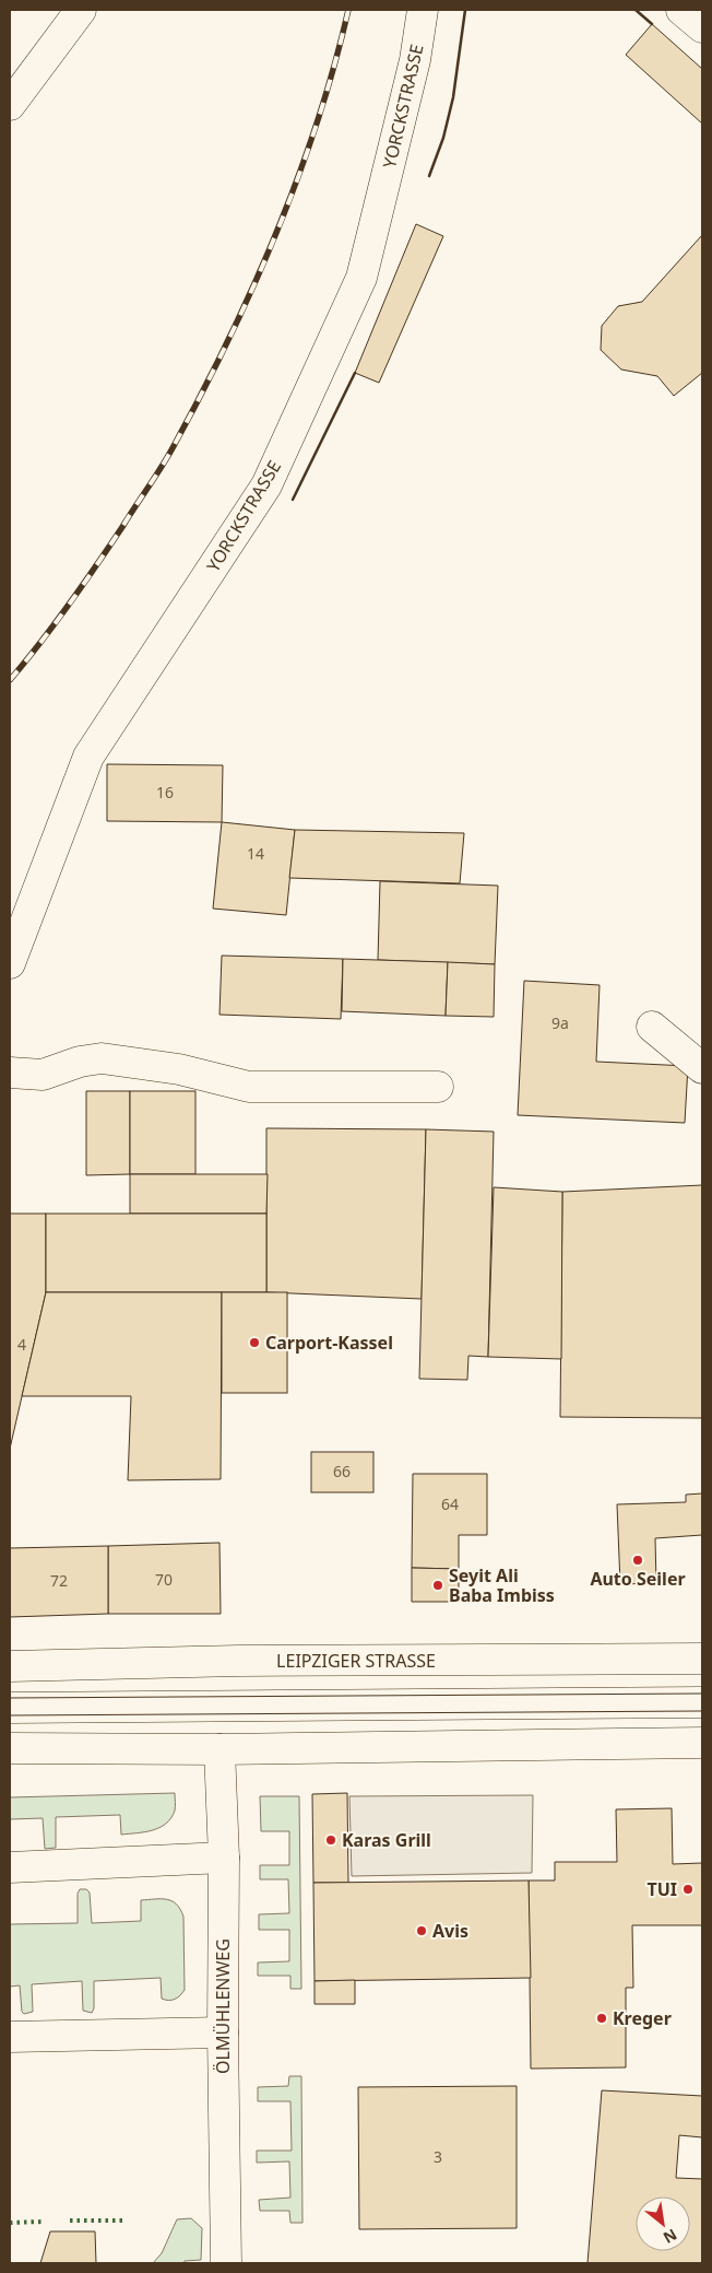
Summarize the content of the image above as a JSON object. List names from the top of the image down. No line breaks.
{"streets":{"street":["YORCKSTRASSE","LEIPZIGER STRASSE","ÖLMÜHLENWEG"]},"places":["Carport-Kassel","Auto Seiler","Seyit Ali Baba Imbiss","Karas Grill","TUI","Avis","Kreger"],"house_numbers":["16","14","9a","4","66","64","70","72","3"],"north":"bottom right"}
